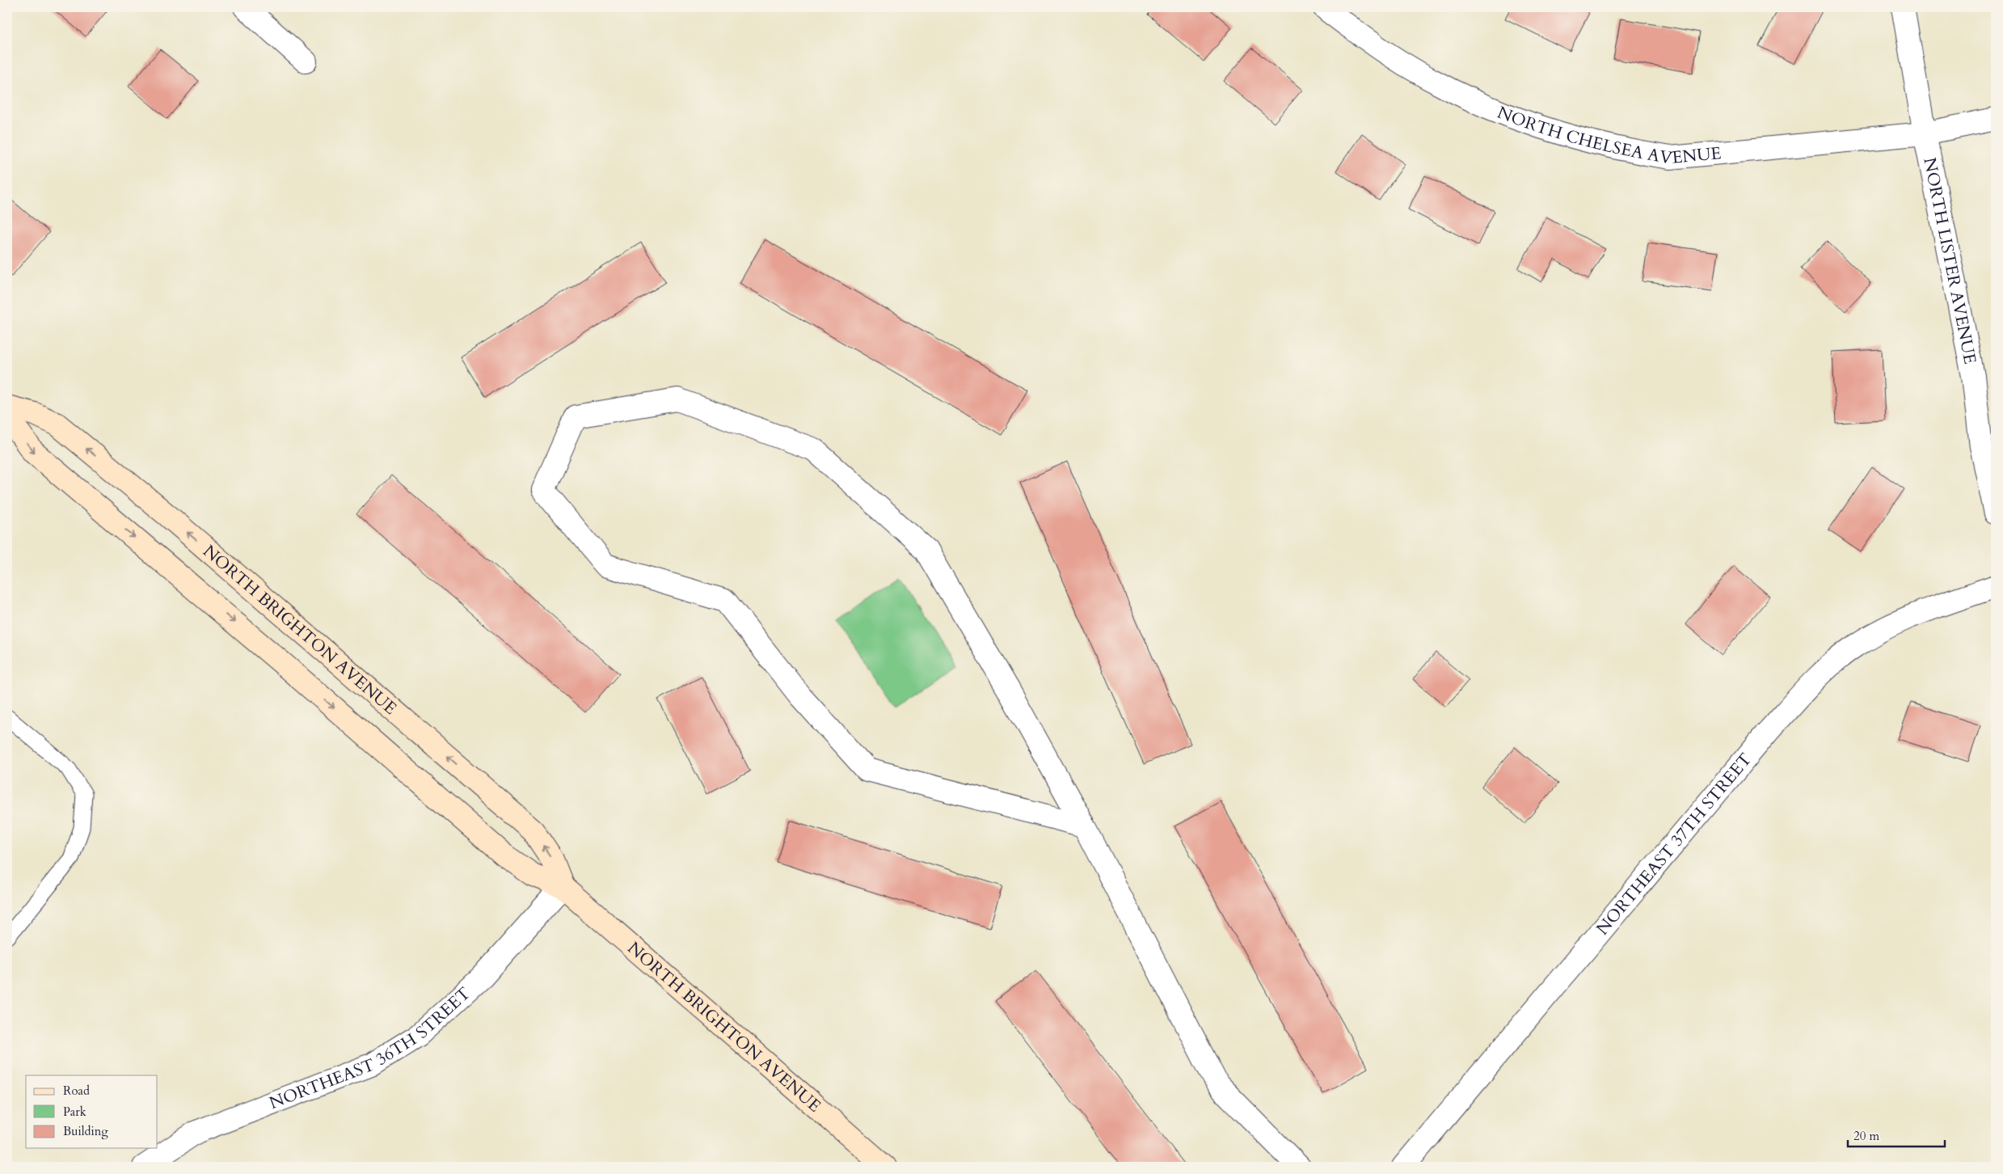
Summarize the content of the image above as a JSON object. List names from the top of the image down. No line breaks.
{"streets":{"main road":["NORTH BRIGHTON AVENUE"],"street":["NORTH CHELSEA AVENUE","NORTH LISTER AVENUE","NORTHEAST 37TH STREET","NORTHEAST 36TH STREET"]},"crossings":[["NORTH CHELSEA AVENUE","NORTH LISTER AVENUE"],["NORTH BRIGHTON AVENUE","NORTHEAST 36TH STREET"]],"legend":["Road","Park","Building"],"scale_bar":"20 m"}
